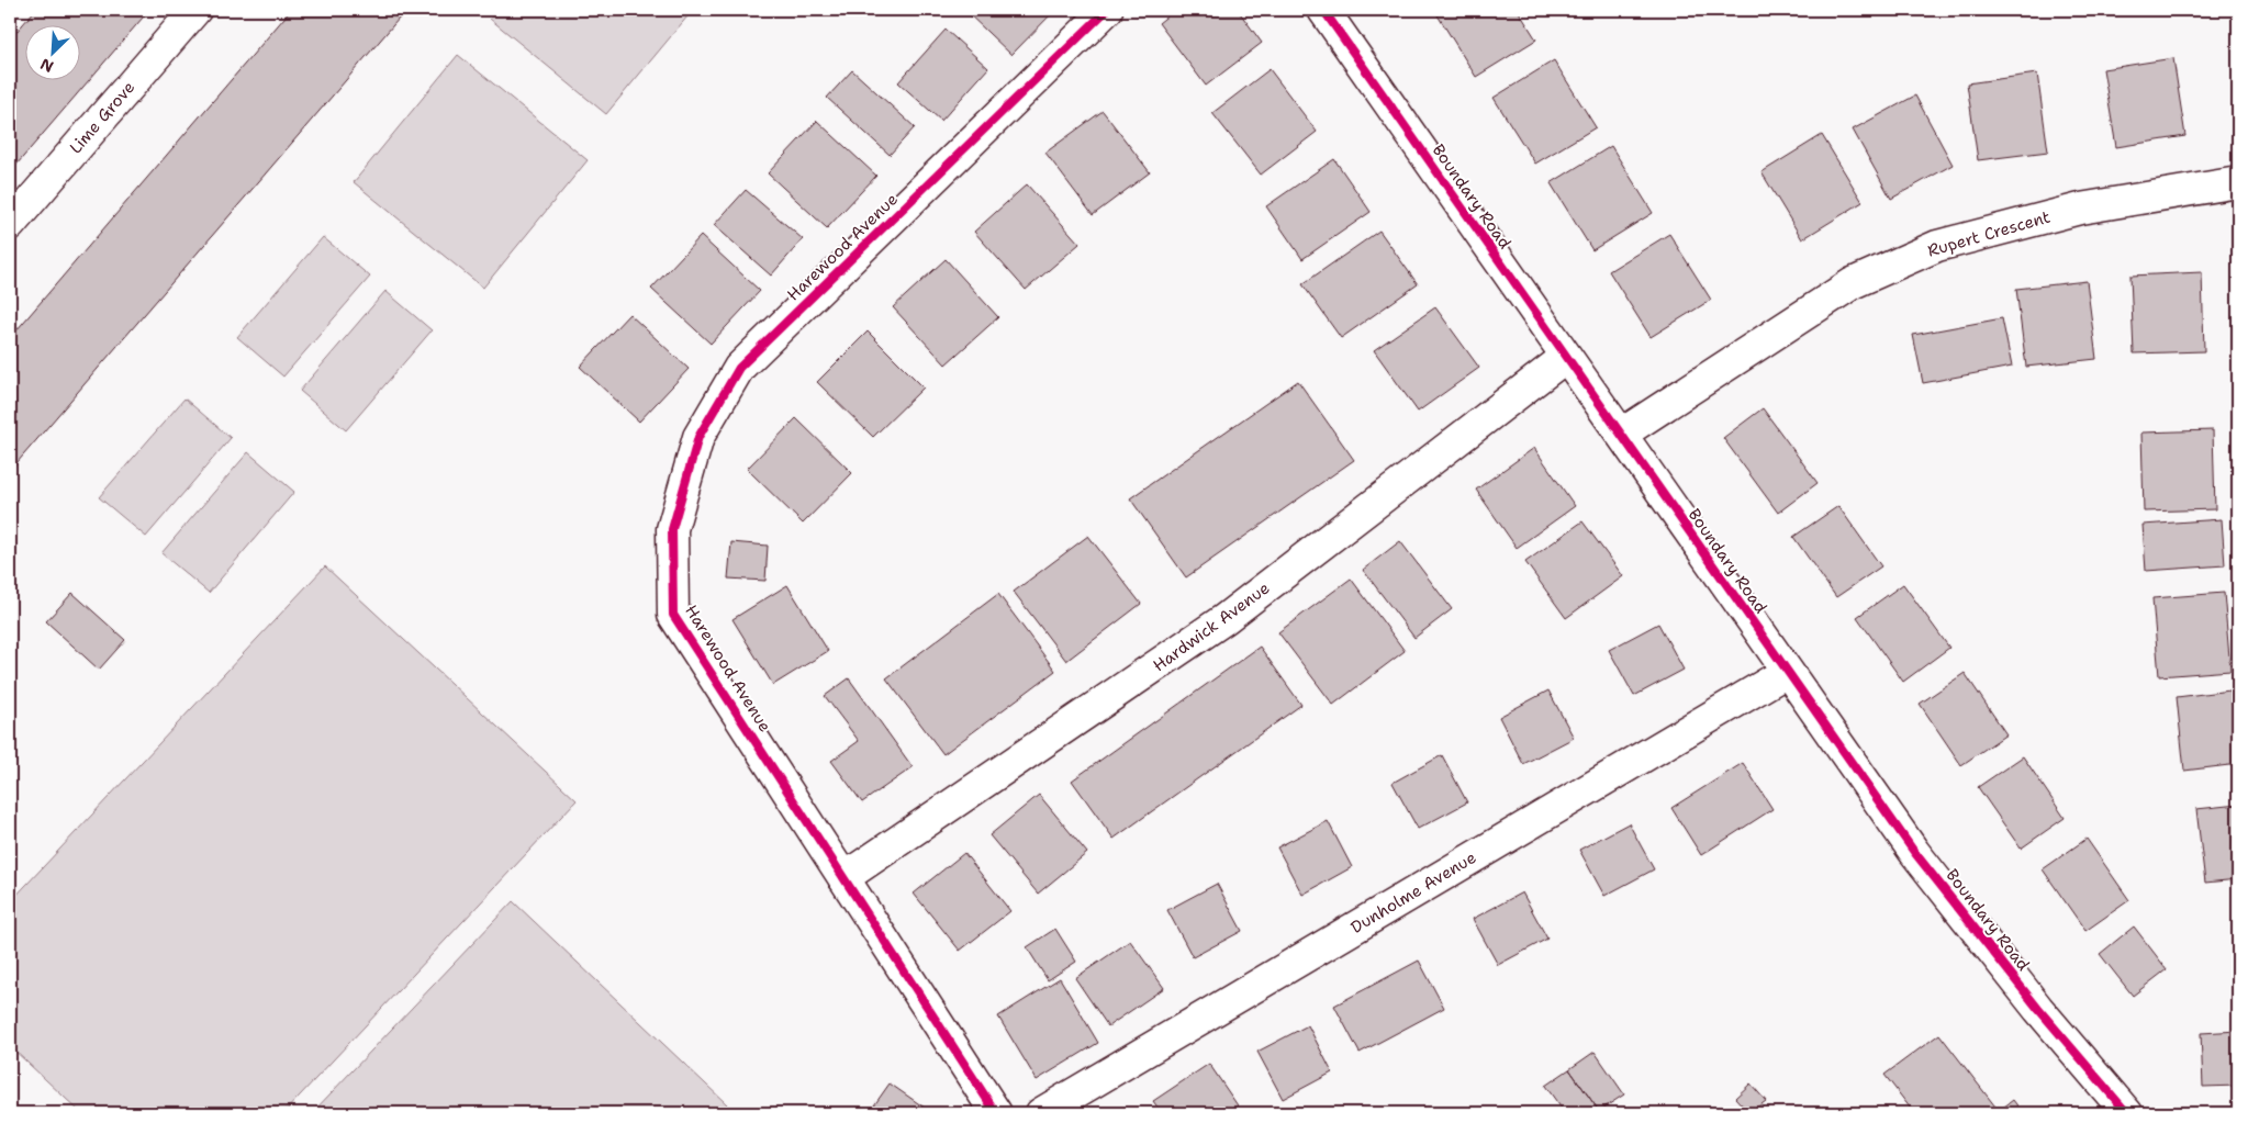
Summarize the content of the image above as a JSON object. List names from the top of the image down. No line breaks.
{"streets":{"street":["Lime Grove","Boundary Road","Rupert Crescent","Harewood Avenue","Hardwick Avenue","Dunholme Avenue"]},"crossings":[["Boundary Road","Rupert Crescent"],["Boundary Road","Hardwick Avenue"],["Boundary Road","Dunholme Avenue"],["Harewood Avenue","Hardwick Avenue"]],"north":"bottom left"}
